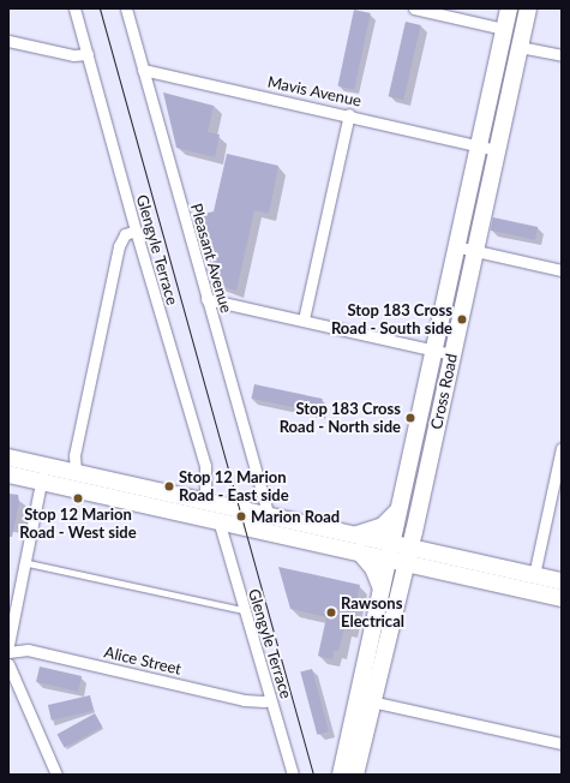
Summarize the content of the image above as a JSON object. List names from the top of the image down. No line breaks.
{"streets":{"main road":["Cross Road"],"street":["Mavis Avenue","Glengyle Terrace","Pleasant Avenue","Alice Street"]},"crossings":[["Mavis Avenue","Pleasant Avenue"],["Mavis Avenue","Cross Road"],["Glengyle Terrace","Alice Street"]],"places":["Stop 183 Cross Road - South side","Stop 183 Cross Road - North side","Stop 12 Marion Road - East side","Stop 12 Marion Road - West side","Marion Road","Rawsons Electrical"]}
